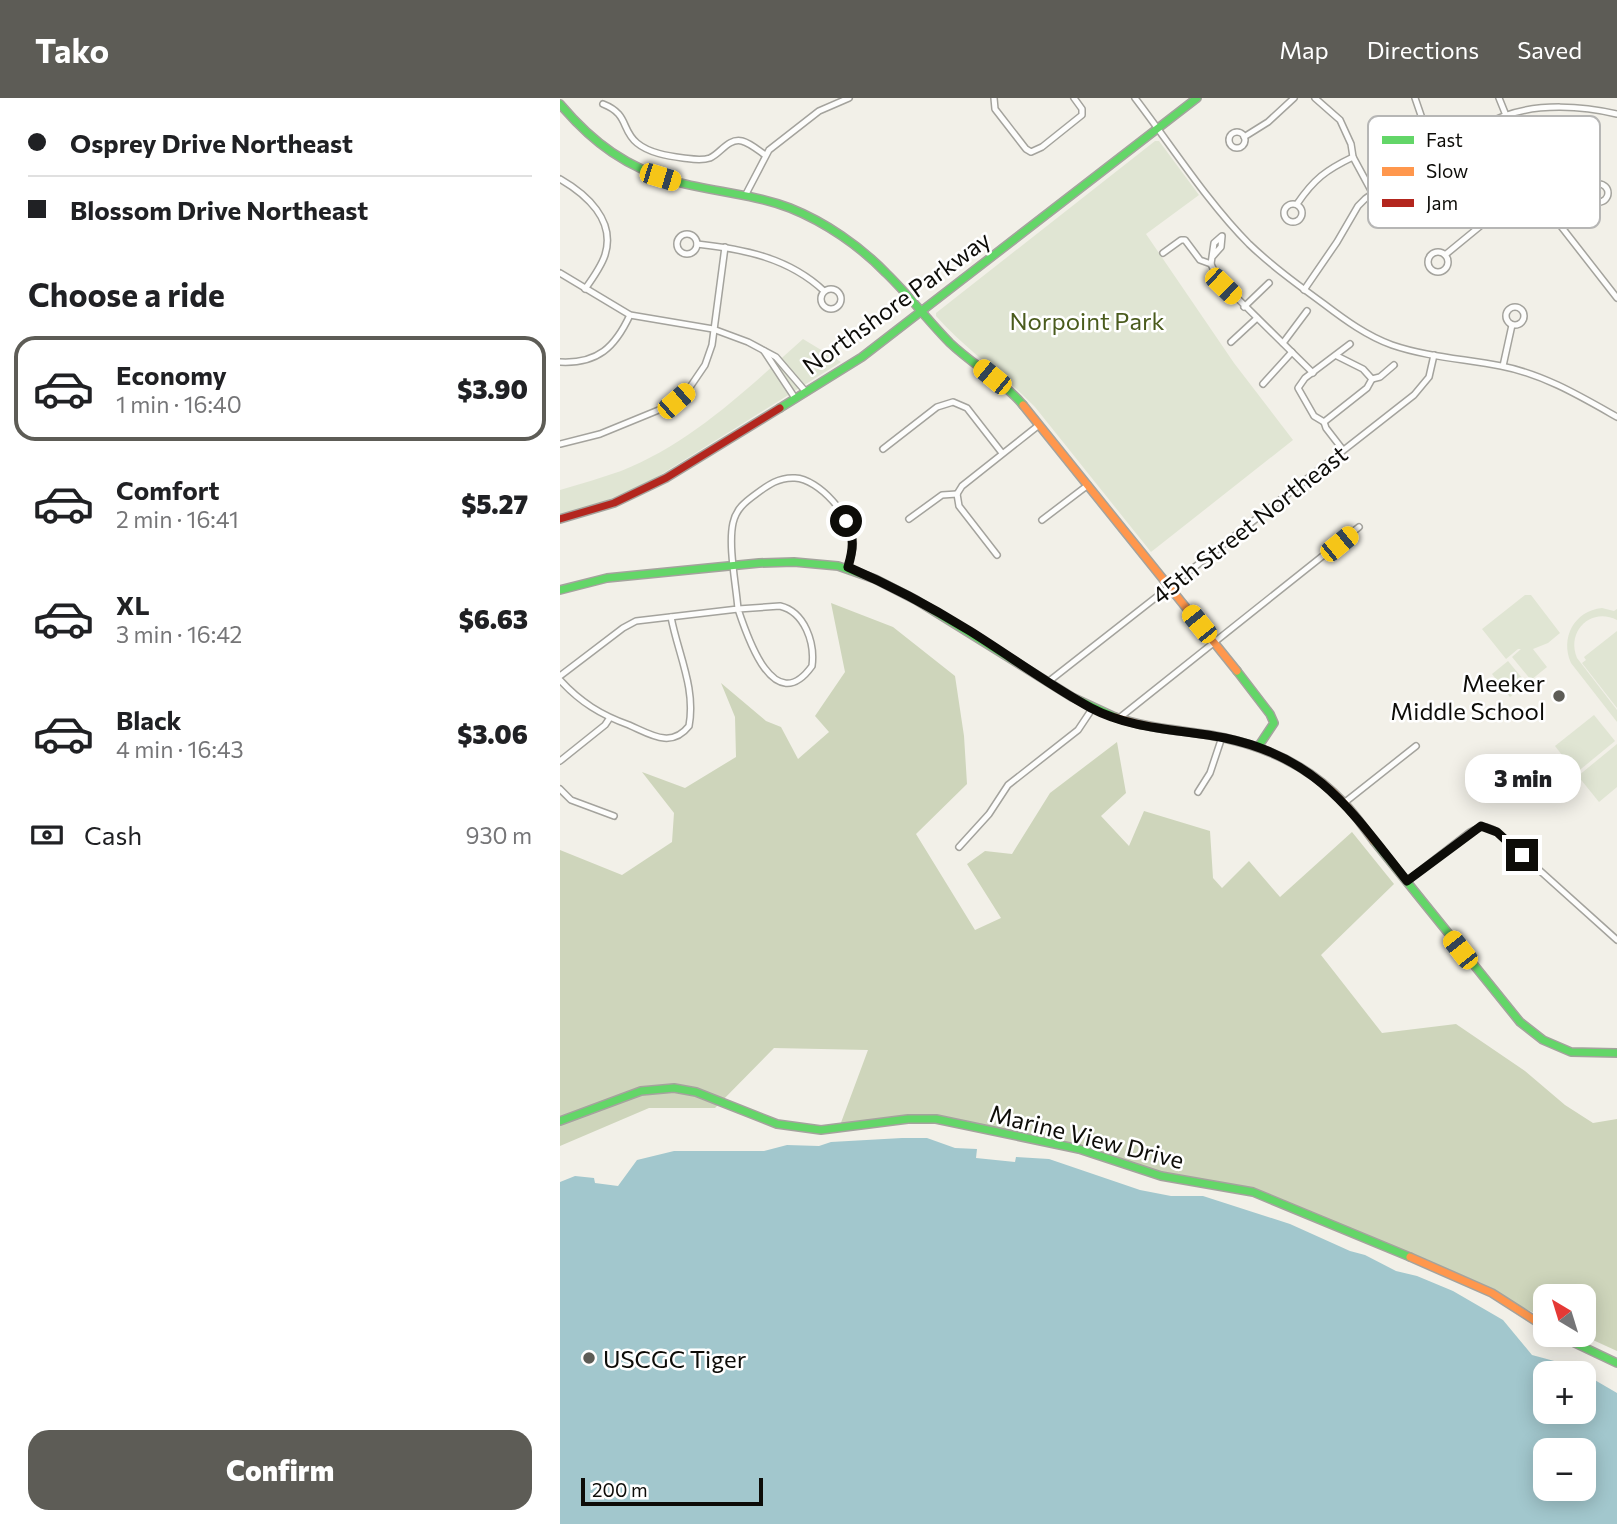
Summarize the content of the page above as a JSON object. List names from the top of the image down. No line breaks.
{"streets":{"street":["Northshore Parkway","45th Street Northeast","Marine View Drive"]},"parks":["Norpoint Park"],"places":["Meeker Middle School","USCGC Tiger"],"legend":["Fast","Slow","Jam"],"scale_bar":"200 m","north":"top left","page":{"header":"Tako","nav":["Map","Directions","Saved"],"banner":["Osprey Drive Northeast","Blossom Drive Northeast"],"heading":"Choose a ride","list":[{"name":"Economy","note":"1 min · 16:40","value":"$3.90"},{"name":"Comfort","note":"2 min · 16:41","value":"$5.27"},{"name":"XL","note":"3 min · 16:42","value":"$6.63"},{"name":"Black","note":"4 min · 16:43","value":"$3.06"}],"bubble":"3 min","pay":["Cash","930 m"],"map_buttons":["+","−"],"buttons":"Confirm","scale":"200 m"}}
